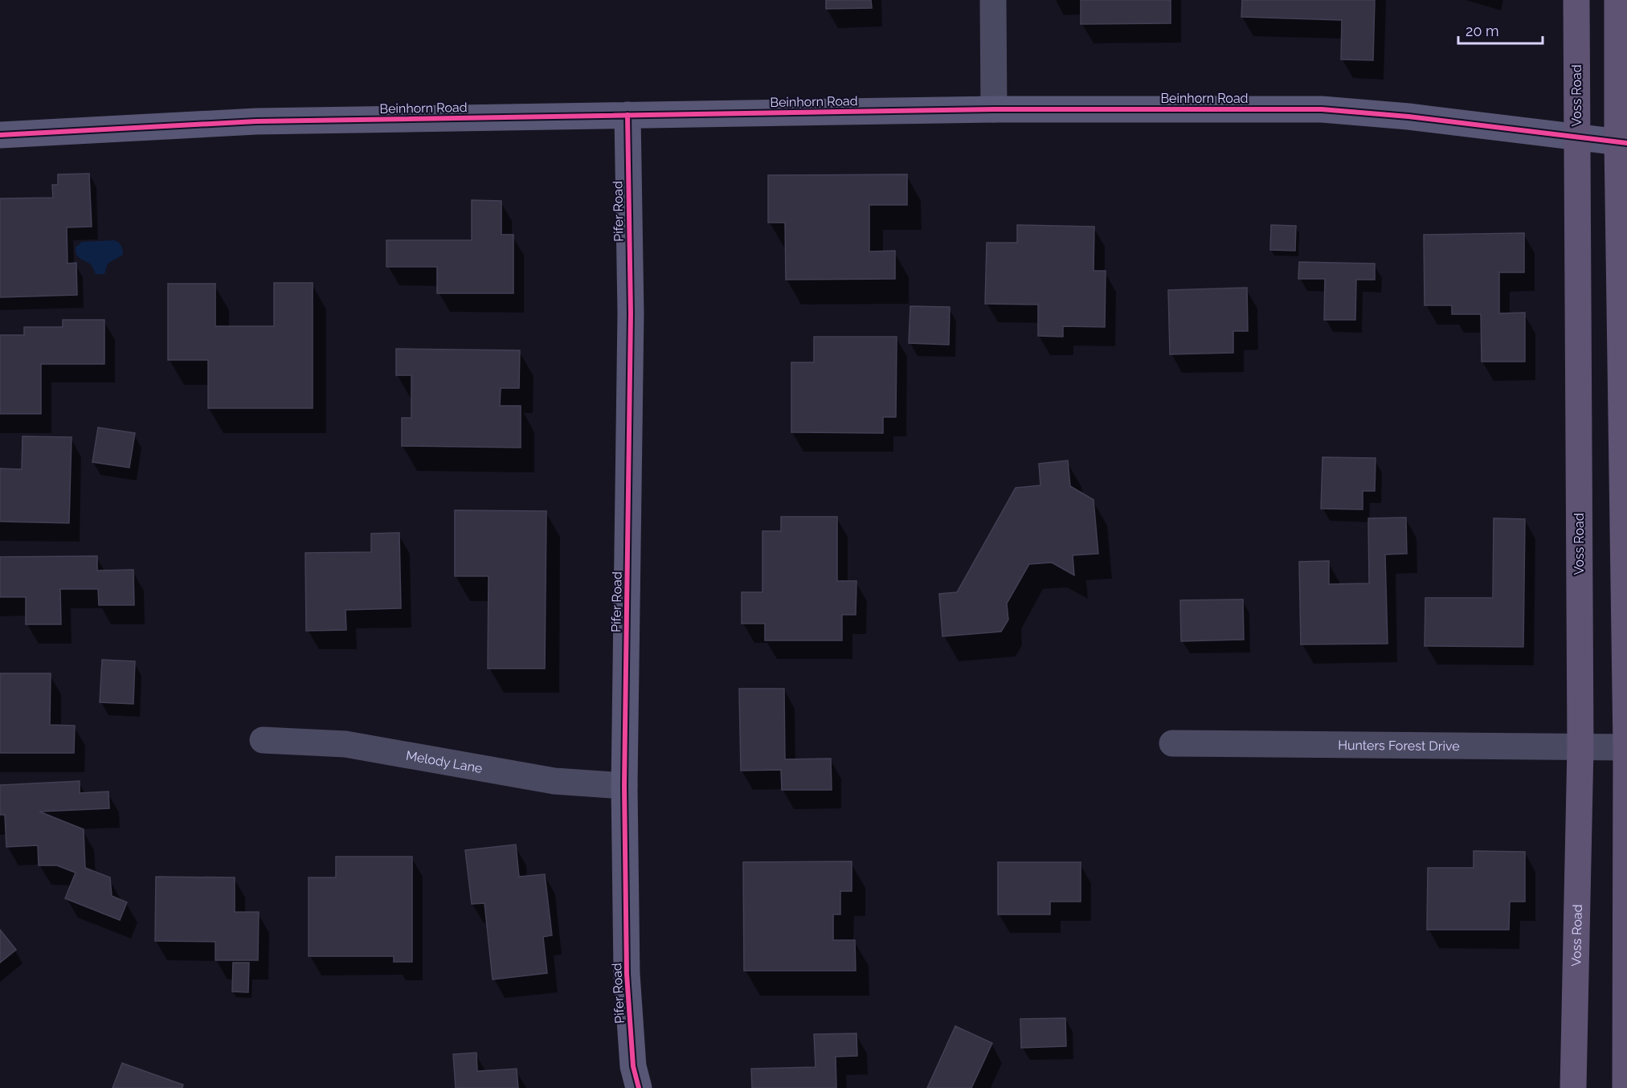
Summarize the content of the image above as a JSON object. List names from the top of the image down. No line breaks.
{"streets":{"main road":["Voss Road"],"street":["Beinhorn Road","Pifer Road","Hunters Forest Drive","Melody Lane"]},"crossings":[["Voss Road","Beinhorn Road"],["Voss Road","Hunters Forest Drive"],["Beinhorn Road","Pifer Road"],["Pifer Road","Melody Lane"]],"scale_bar":"20 m"}
